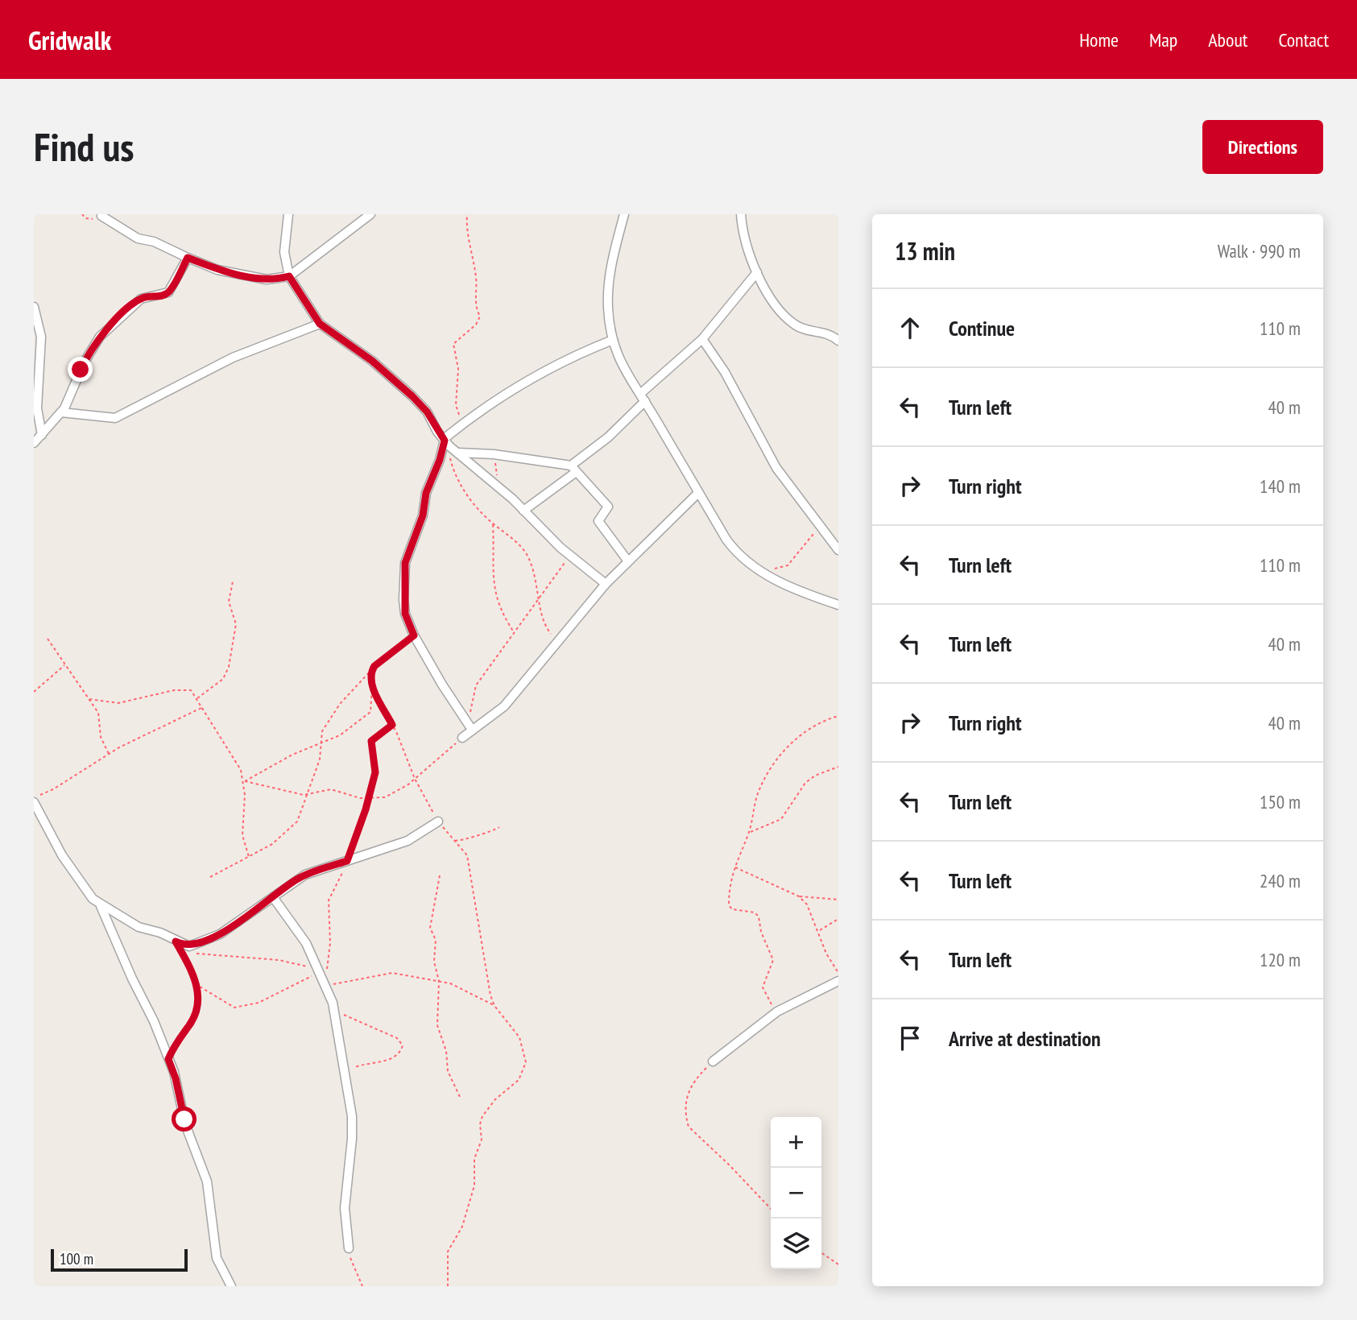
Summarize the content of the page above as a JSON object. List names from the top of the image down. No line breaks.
{"scale_bar":"100 m","page":{"header":"Gridwalk","nav":["Home","Map","About","Contact"],"buttons":"Directions","title":"Find us","heading":["13 min","Walk · 990 m"],"list":[["Continue","110 m"],["Turn left","40 m"],["Turn right","140 m"],["Turn left","110 m"],["Turn left","40 m"],["Turn right","40 m"],["Turn left","150 m"],["Turn left","240 m"],["Turn left","120 m"],"Arrive at destination"],"map_buttons":["+","−"],"scale":"100 m"}}
